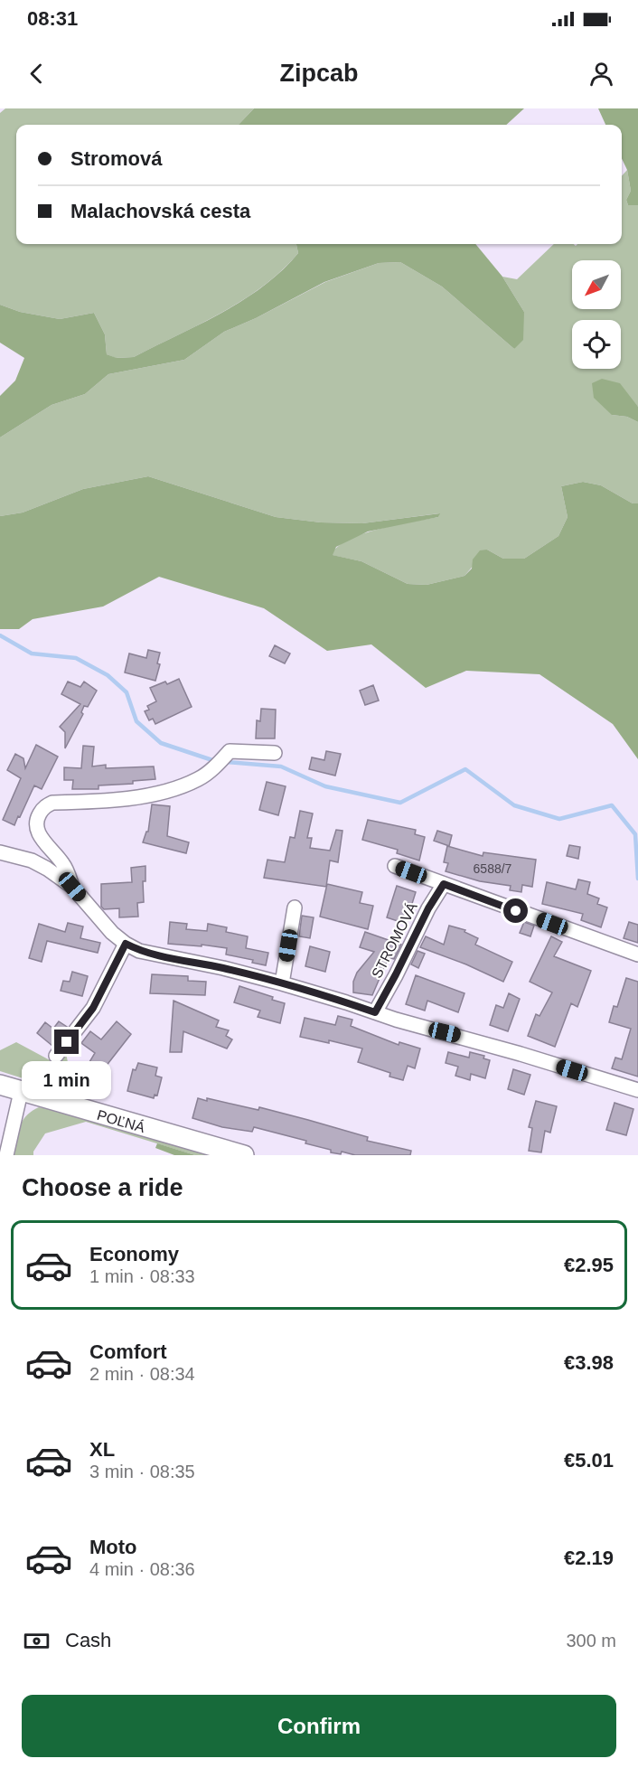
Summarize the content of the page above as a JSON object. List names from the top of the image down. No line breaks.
{"streets":{"street":["STROMOVÁ","POĽNÁ"]},"house_numbers":["6588/7"],"north":"bottom left","page":{"status":"08:31","header":"Zipcab","banner":["Stromová","Malachovská cesta"],"bubble":"1 min","heading":"Choose a ride","list":[{"name":"Economy","note":"1 min · 08:33","value":"€2.95"},{"name":"Comfort","note":"2 min · 08:34","value":"€3.98"},{"name":"XL","note":"3 min · 08:35","value":"€5.01"},{"name":"Moto","note":"4 min · 08:36","value":"€2.19"}],"pay":["Cash","300 m"],"buttons":"Confirm"}}
